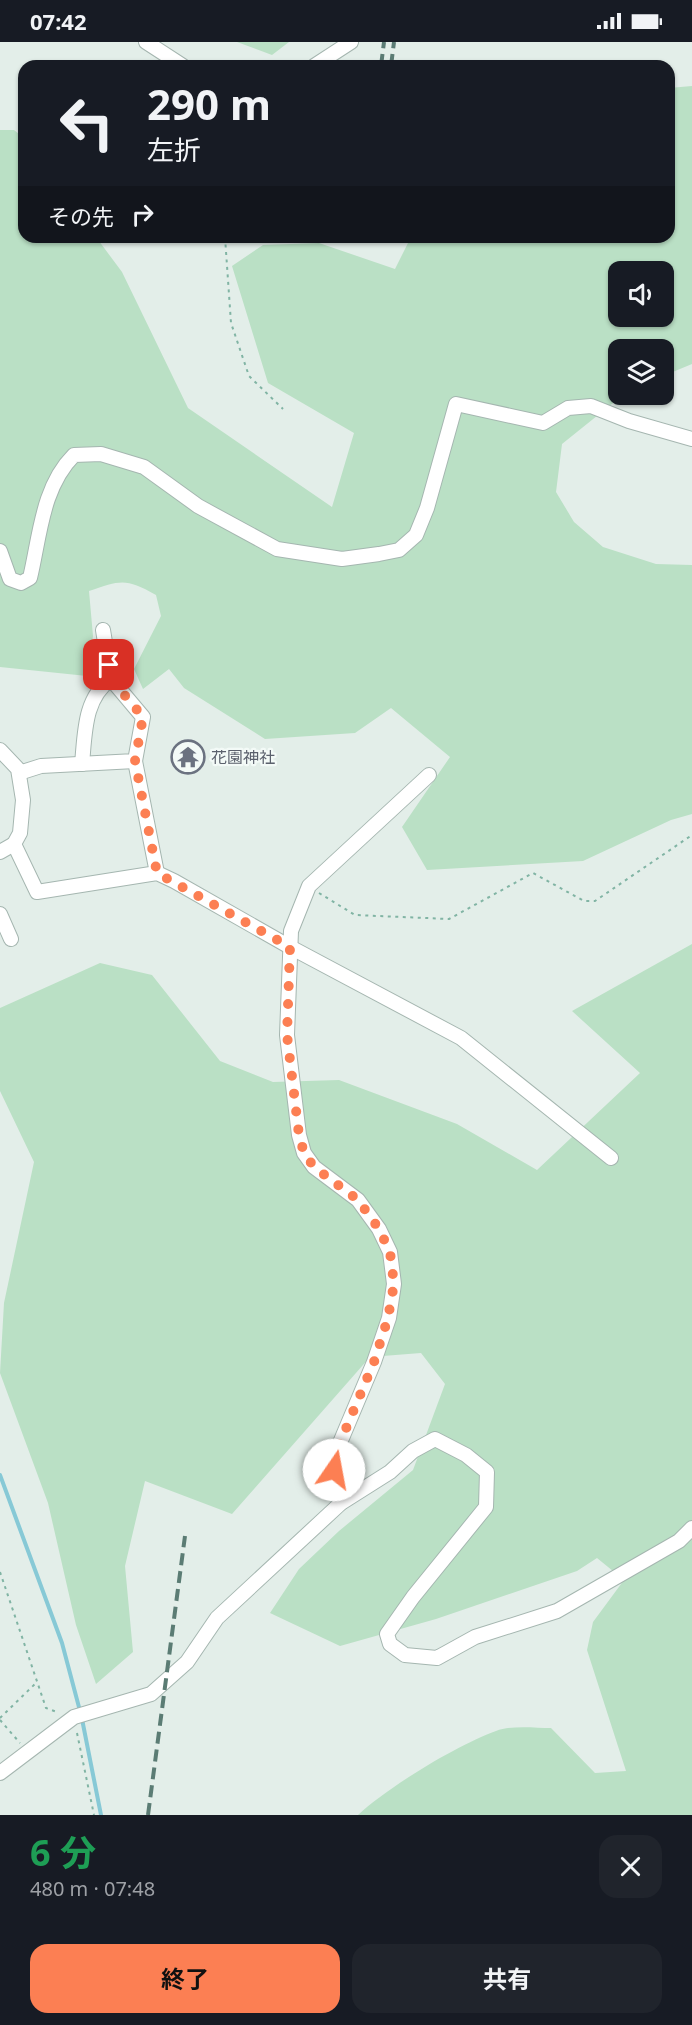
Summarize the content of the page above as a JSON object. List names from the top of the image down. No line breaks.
{"places":{"temple":["花園神社"]},"page":{"status":"07:42","turn":["290 m","左折"],"then":"その先","heading":["6 分","480 m · 07:48"],"buttons":["終了","共有"]}}
